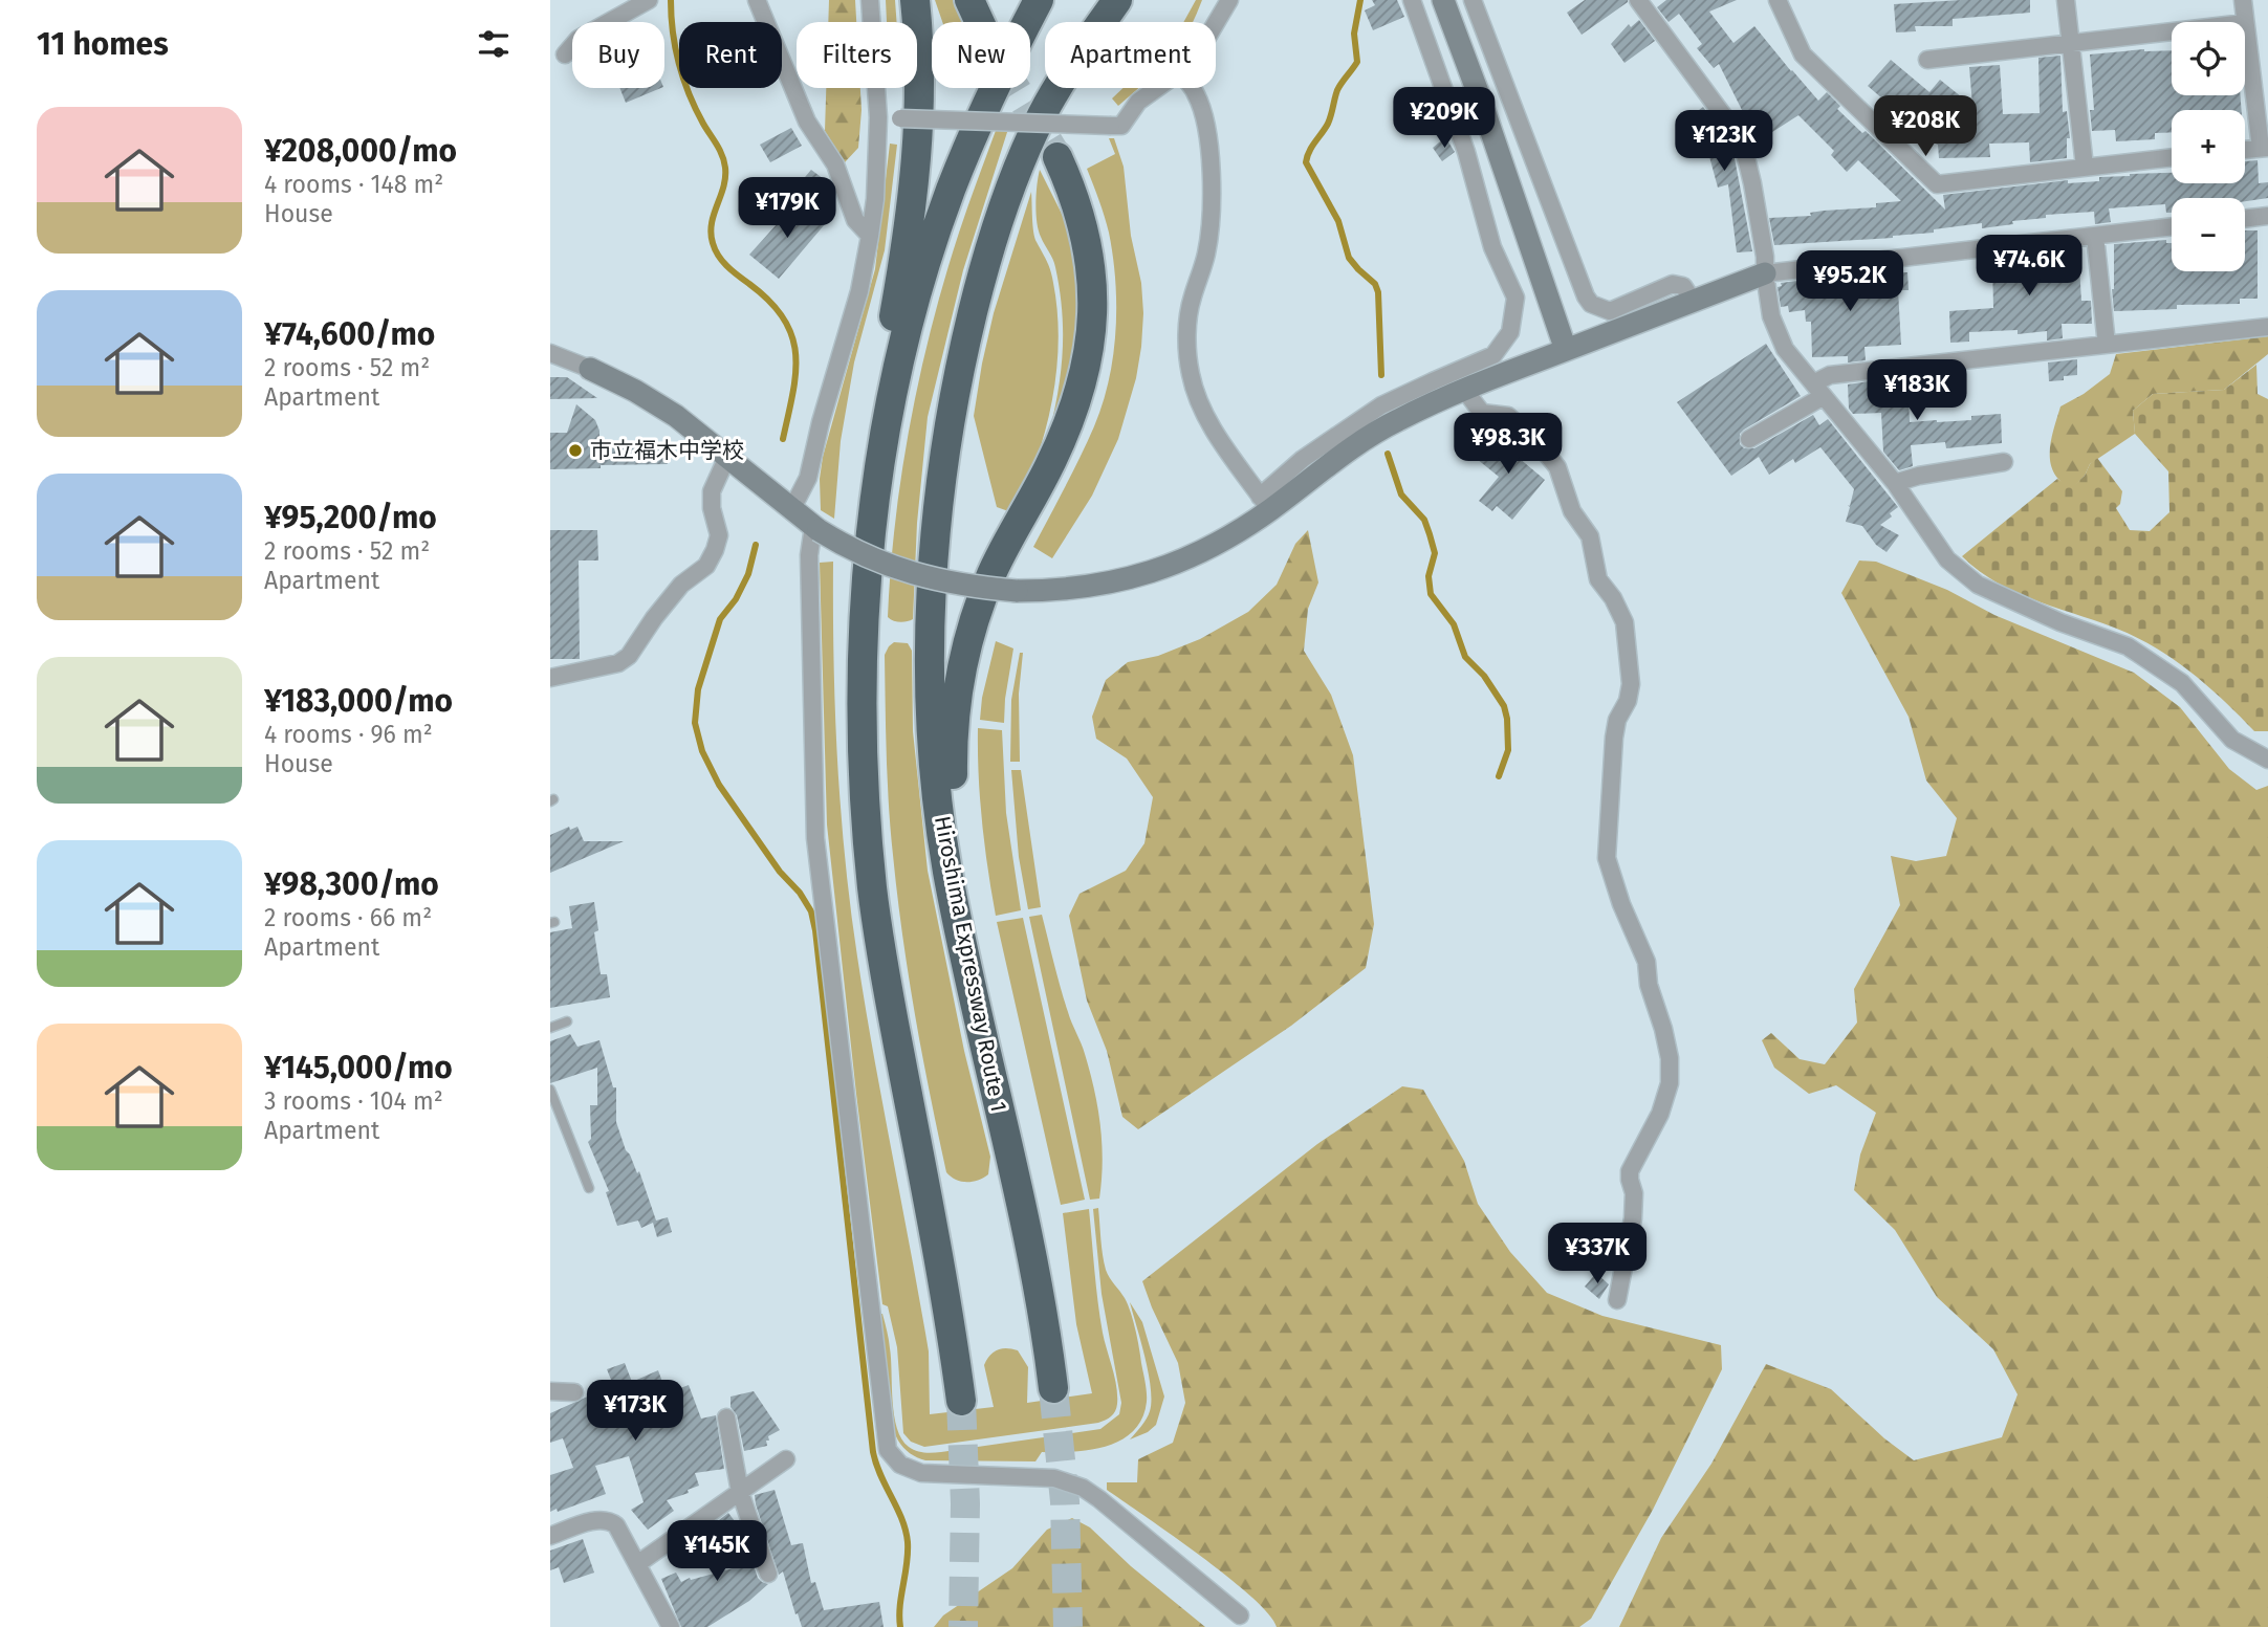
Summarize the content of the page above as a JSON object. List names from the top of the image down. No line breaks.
{"streets":{"highway":["Hiroshima Expressway Route 1"]},"places":["市立福木中学校"],"page":{"heading":"11 homes","map_buttons":["+","−"],"chip":["Buy","Rent","Filters","New","Apartment"],"price":["¥209K","¥208K","¥123K","¥179K","¥74.6K","¥95.2K","¥183K","¥98.3K","¥337K","¥173K","¥145K"],"list":[{"name":"¥208,000/mo","note":"4 rooms · 148 m² · House"},{"name":"¥74,600/mo","note":"2 rooms · 52 m² · Apartment"},{"name":"¥95,200/mo","note":"2 rooms · 52 m² · Apartment"},{"name":"¥183,000/mo","note":"4 rooms · 96 m² · House"},{"name":"¥98,300/mo","note":"2 rooms · 66 m² · Apartment"},{"name":"¥145,000/mo","note":"3 rooms · 104 m² · Apartment"}]}}
